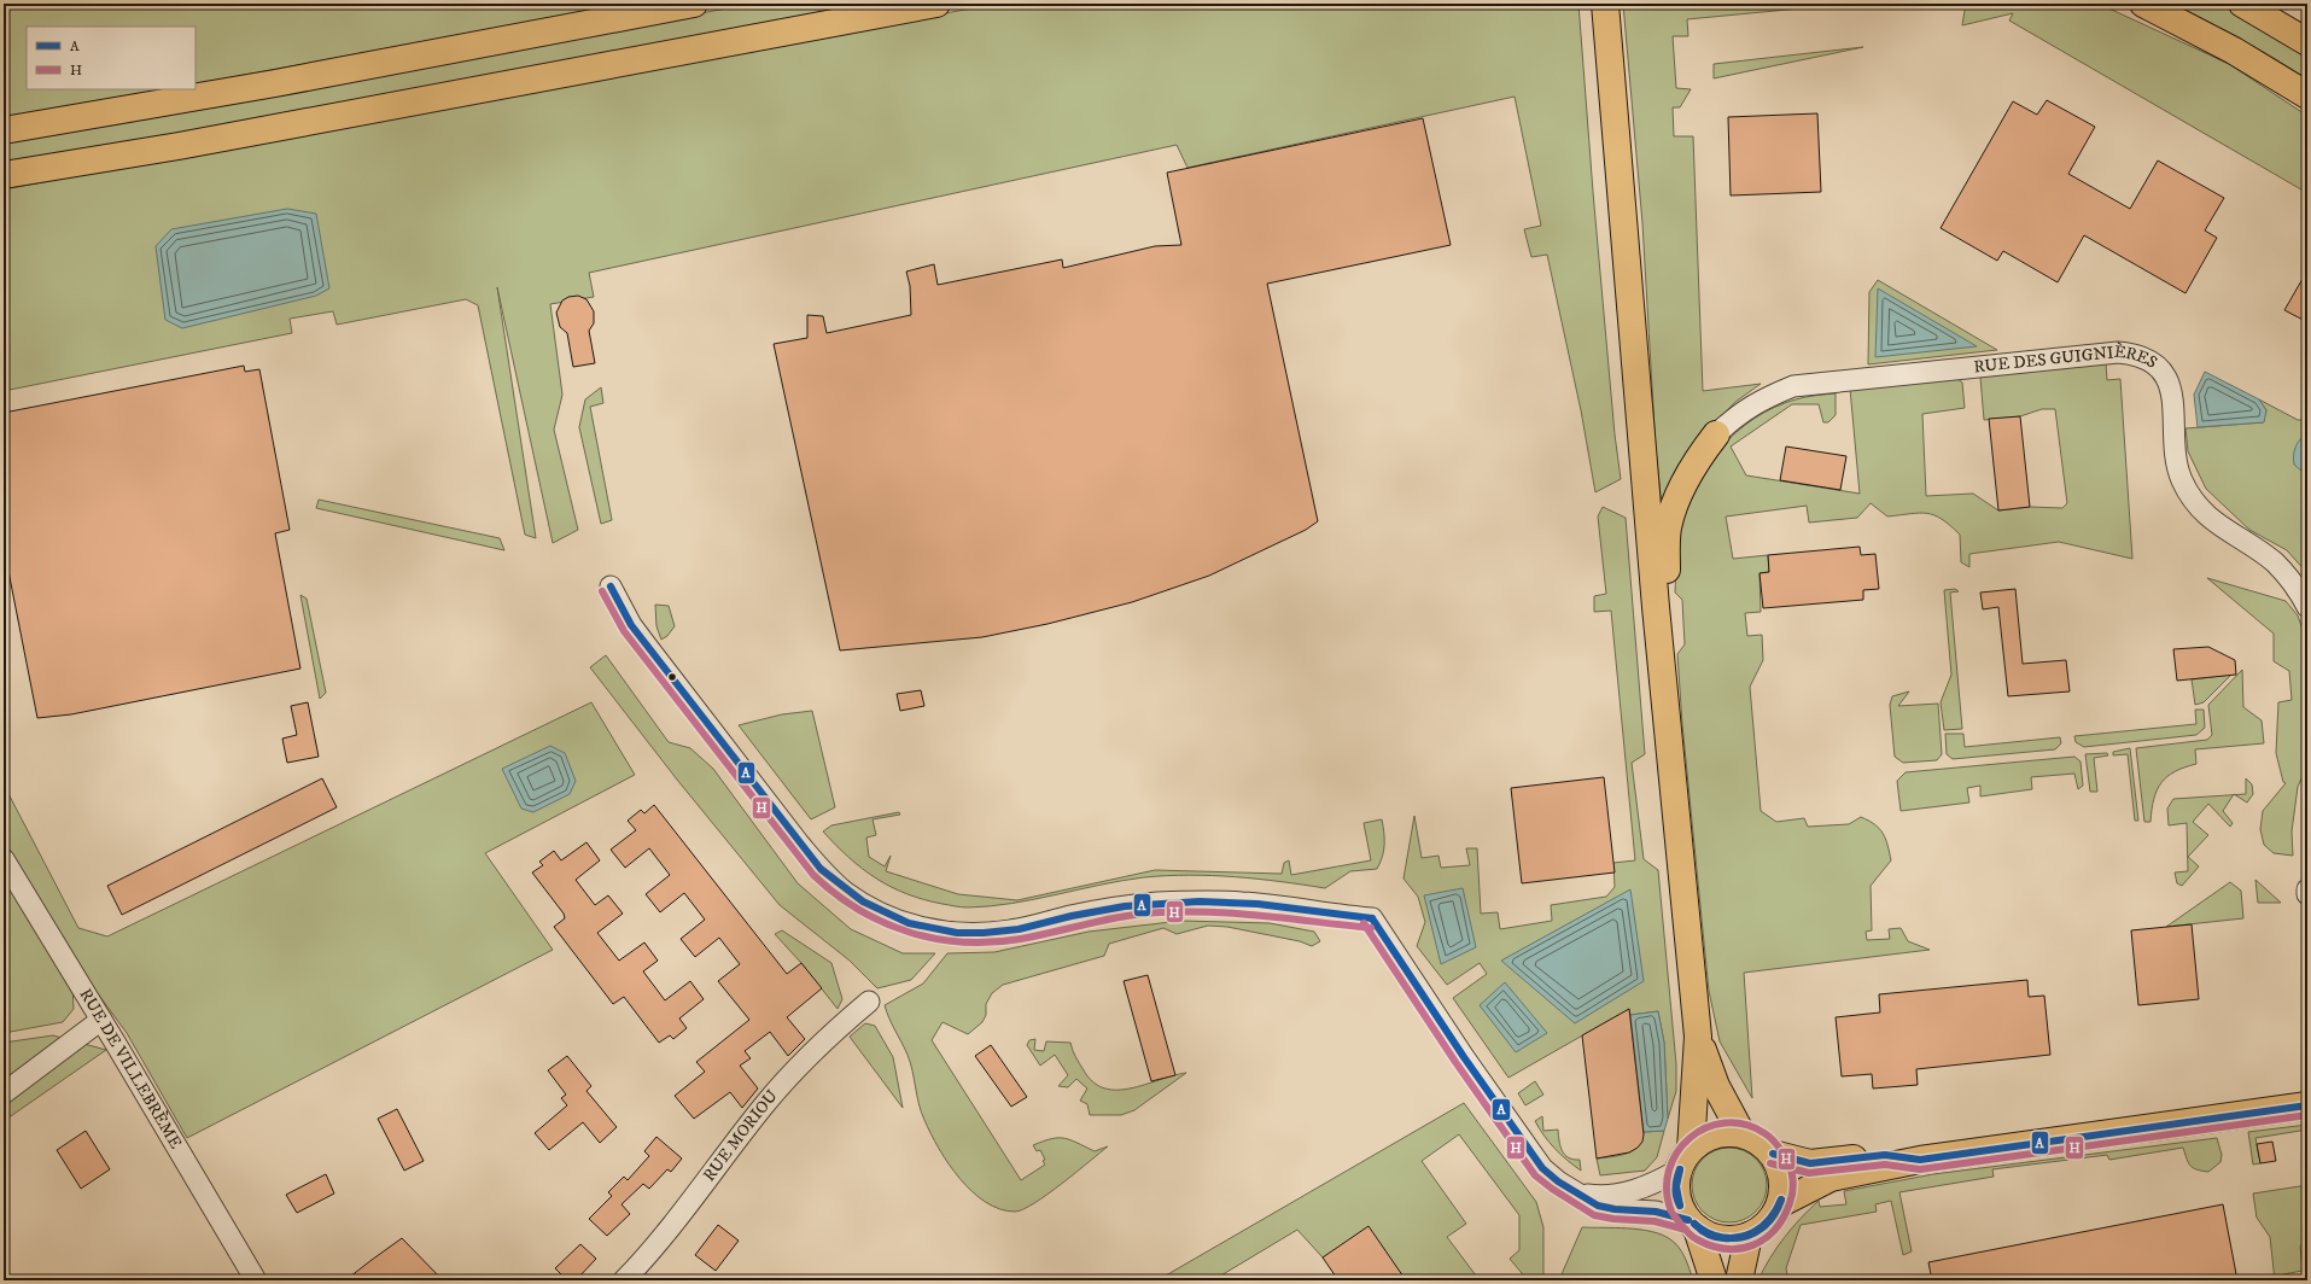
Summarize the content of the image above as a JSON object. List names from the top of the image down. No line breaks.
{"streets":{"street":["RUE DES GUIGNIÈRES","RUE DE VILLEBRÈME","RUE MORIOU"]},"lines":["transit line A","transit line H"],"legend":["A","H"]}
